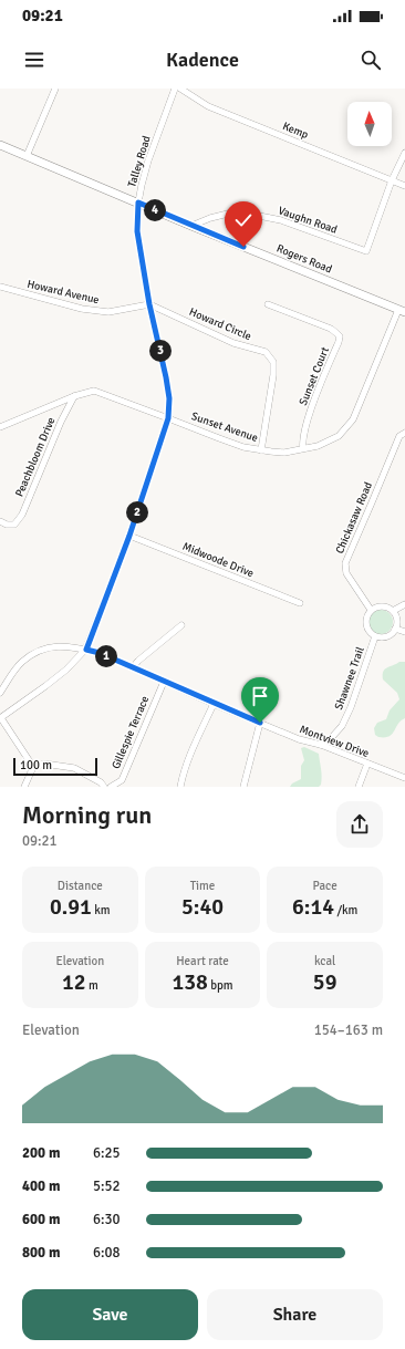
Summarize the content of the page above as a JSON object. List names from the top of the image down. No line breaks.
{"streets":{"street":["Kemp","Talley Road","Vaughn Road","Rogers Road","Howard Avenue","Howard Circle","Sunset Court","Sunset Avenue","Peachbloom Drive","Chickasaw Road","Midwoode Drive","Shawnee Trail","Gillespie Terrace","Montview Drive"]},"crossings":[["Kemp","Vaughn Road"],["Talley Road","Rogers Road"],["Talley Road","Howard Avenue"],["Talley Road","Howard Circle"],["Talley Road","Sunset Avenue"],["Talley Road","Midwoode Drive"],["Talley Road","Montview Drive"],["Vaughn Road","Rogers Road"],["Rogers Road","Sunset Avenue"],["Howard Avenue","Howard Circle"],["Howard Circle","Sunset Avenue"],["Sunset Court","Sunset Avenue"],["Sunset Avenue","Peachbloom Drive"],["Chickasaw Road","Shawnee Trail"],["Shawnee Trail","Montview Drive"],["Gillespie Terrace","Montview Drive"]],"scale_bar":"100 m","north":"top","page":{"status":"09:21","header":"Kadence","pins":["4","3","2","1"],"scale":"100 m","heading":["Morning run","09:21"],"stats":[["Distance","0.91 km"],["Time","5:40"],["Pace","6:14 /km"],["Elevation","12 m"],["Heart rate","138 bpm"],["kcal","59"]],"chart":["Elevation","154–163 m"],"list":[{"name":"200 m","note":"6:25"},{"name":"400 m","note":"5:52"},{"name":"600 m","note":"6:30"},{"name":"800 m","note":"6:08"}],"buttons":["Save","Share"]}}
